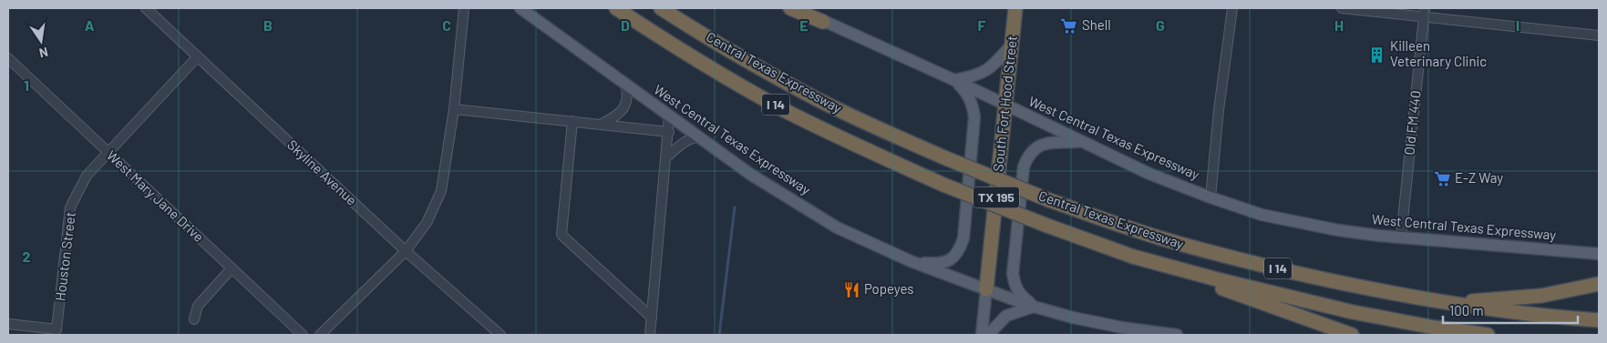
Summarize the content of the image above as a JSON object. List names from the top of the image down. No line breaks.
{"streets":{"highway":["Central Texas Expressway","South Fort Hood Street","I 14","TX 195"],"main road":["West Central Texas Expressway"],"street":["Old FM 440","Skyline Avenue","West Mary Jane Drive","Houston Street"]},"crossings":[["South Fort Hood Street","West Central Texas Expressway"],["Old FM 440","West Central Texas Expressway"],["Skyline Avenue","Houston Street"],["West Mary Jane Drive","Houston Street"]],"places":{"supermarket":["Shell","E-Z Way"],"building":["Killeen Veterinary Clinic"],"restaurant":["Popeyes"]},"scale_bar":"100 m","north":"bottom","grid":{"columns":["A","B","C","D","E","F","G","H","I"],"rows":["1","2"]}}
